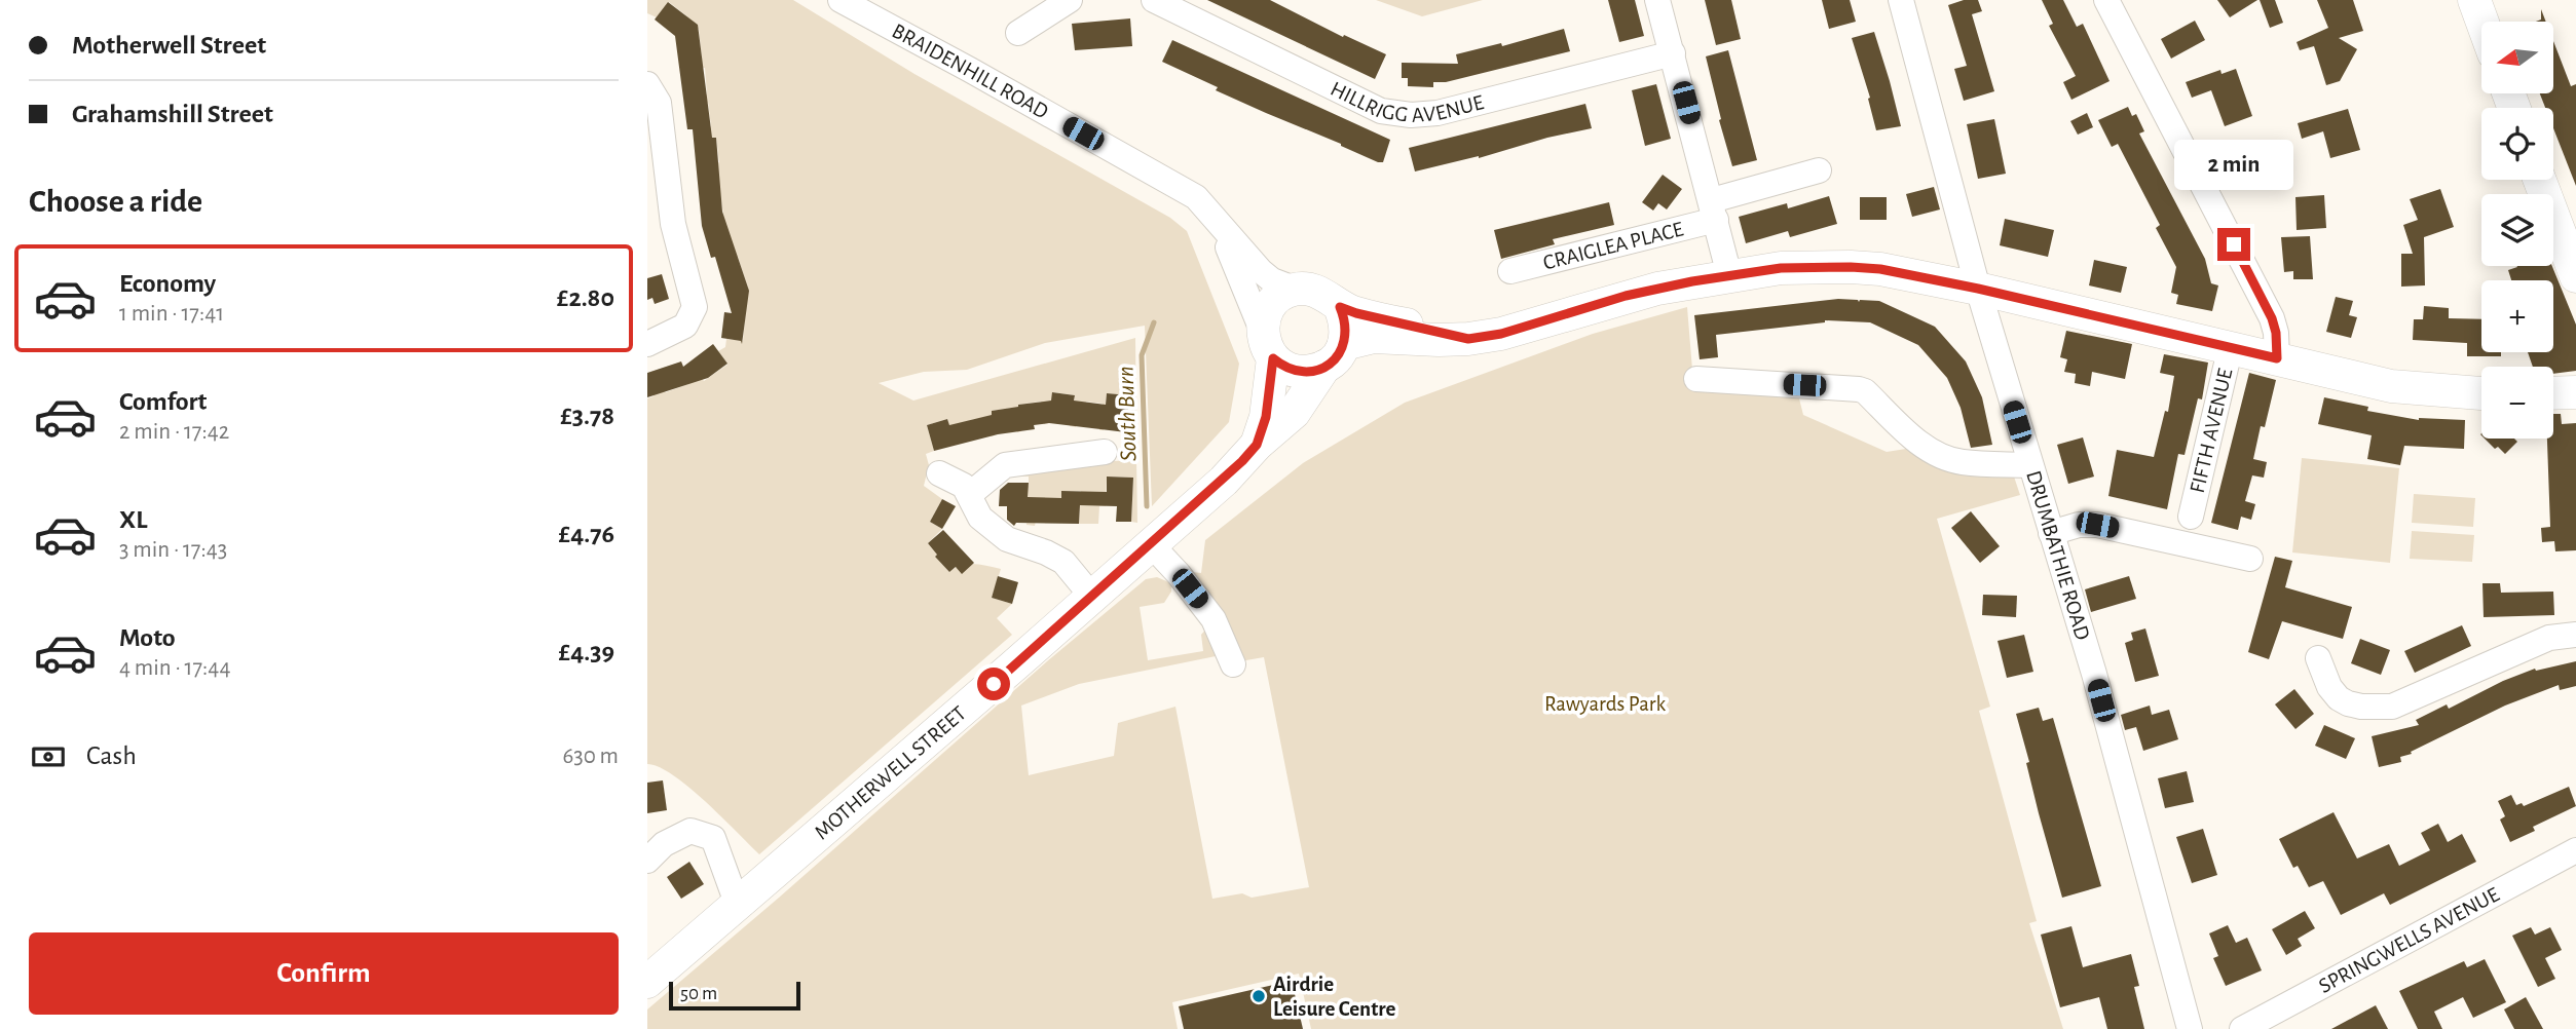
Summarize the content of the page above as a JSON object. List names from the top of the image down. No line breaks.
{"streets":{"main road":["MOTHERWELL STREET"],"street":["BRAIDENHILL ROAD","HILLRIGG AVENUE","CRAIGLEA PLACE","FIFTH AVENUE","DRUMBATHIE ROAD","SPRINGWELLS AVENUE"]},"crossings":[["BRAIDENHILL ROAD","MOTHERWELL STREET"]],"water":["South Burn"],"parks":["Rawyards Park"],"places":["Airdrie Leisure Centre"],"scale_bar":"50 m","north":"left","page":{"banner":["Motherwell Street","Grahamshill Street"],"map_buttons":["+","−"],"bubble":"2 min","heading":"Choose a ride","list":[{"name":"Economy","note":"1 min · 17:41","value":"£2.80"},{"name":"Comfort","note":"2 min · 17:42","value":"£3.78"},{"name":"XL","note":"3 min · 17:43","value":"£4.76"},{"name":"Moto","note":"4 min · 17:44","value":"£4.39"}],"pay":["Cash","630 m"],"buttons":"Confirm","scale":"50 m"}}
